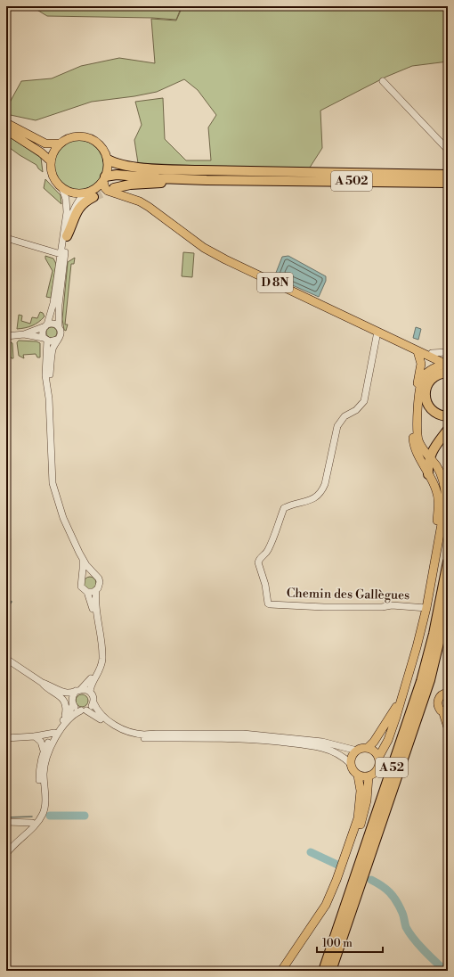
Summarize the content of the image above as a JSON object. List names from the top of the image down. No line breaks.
{"streets":{"highway":["A 502","A 52"],"main road":["D 8N"],"street":["Chemin des Gallègues"]},"crossings":[["A 502","D 8N"],["D 8N","Chemin des Gallègues"]],"scale_bar":"100 m"}
